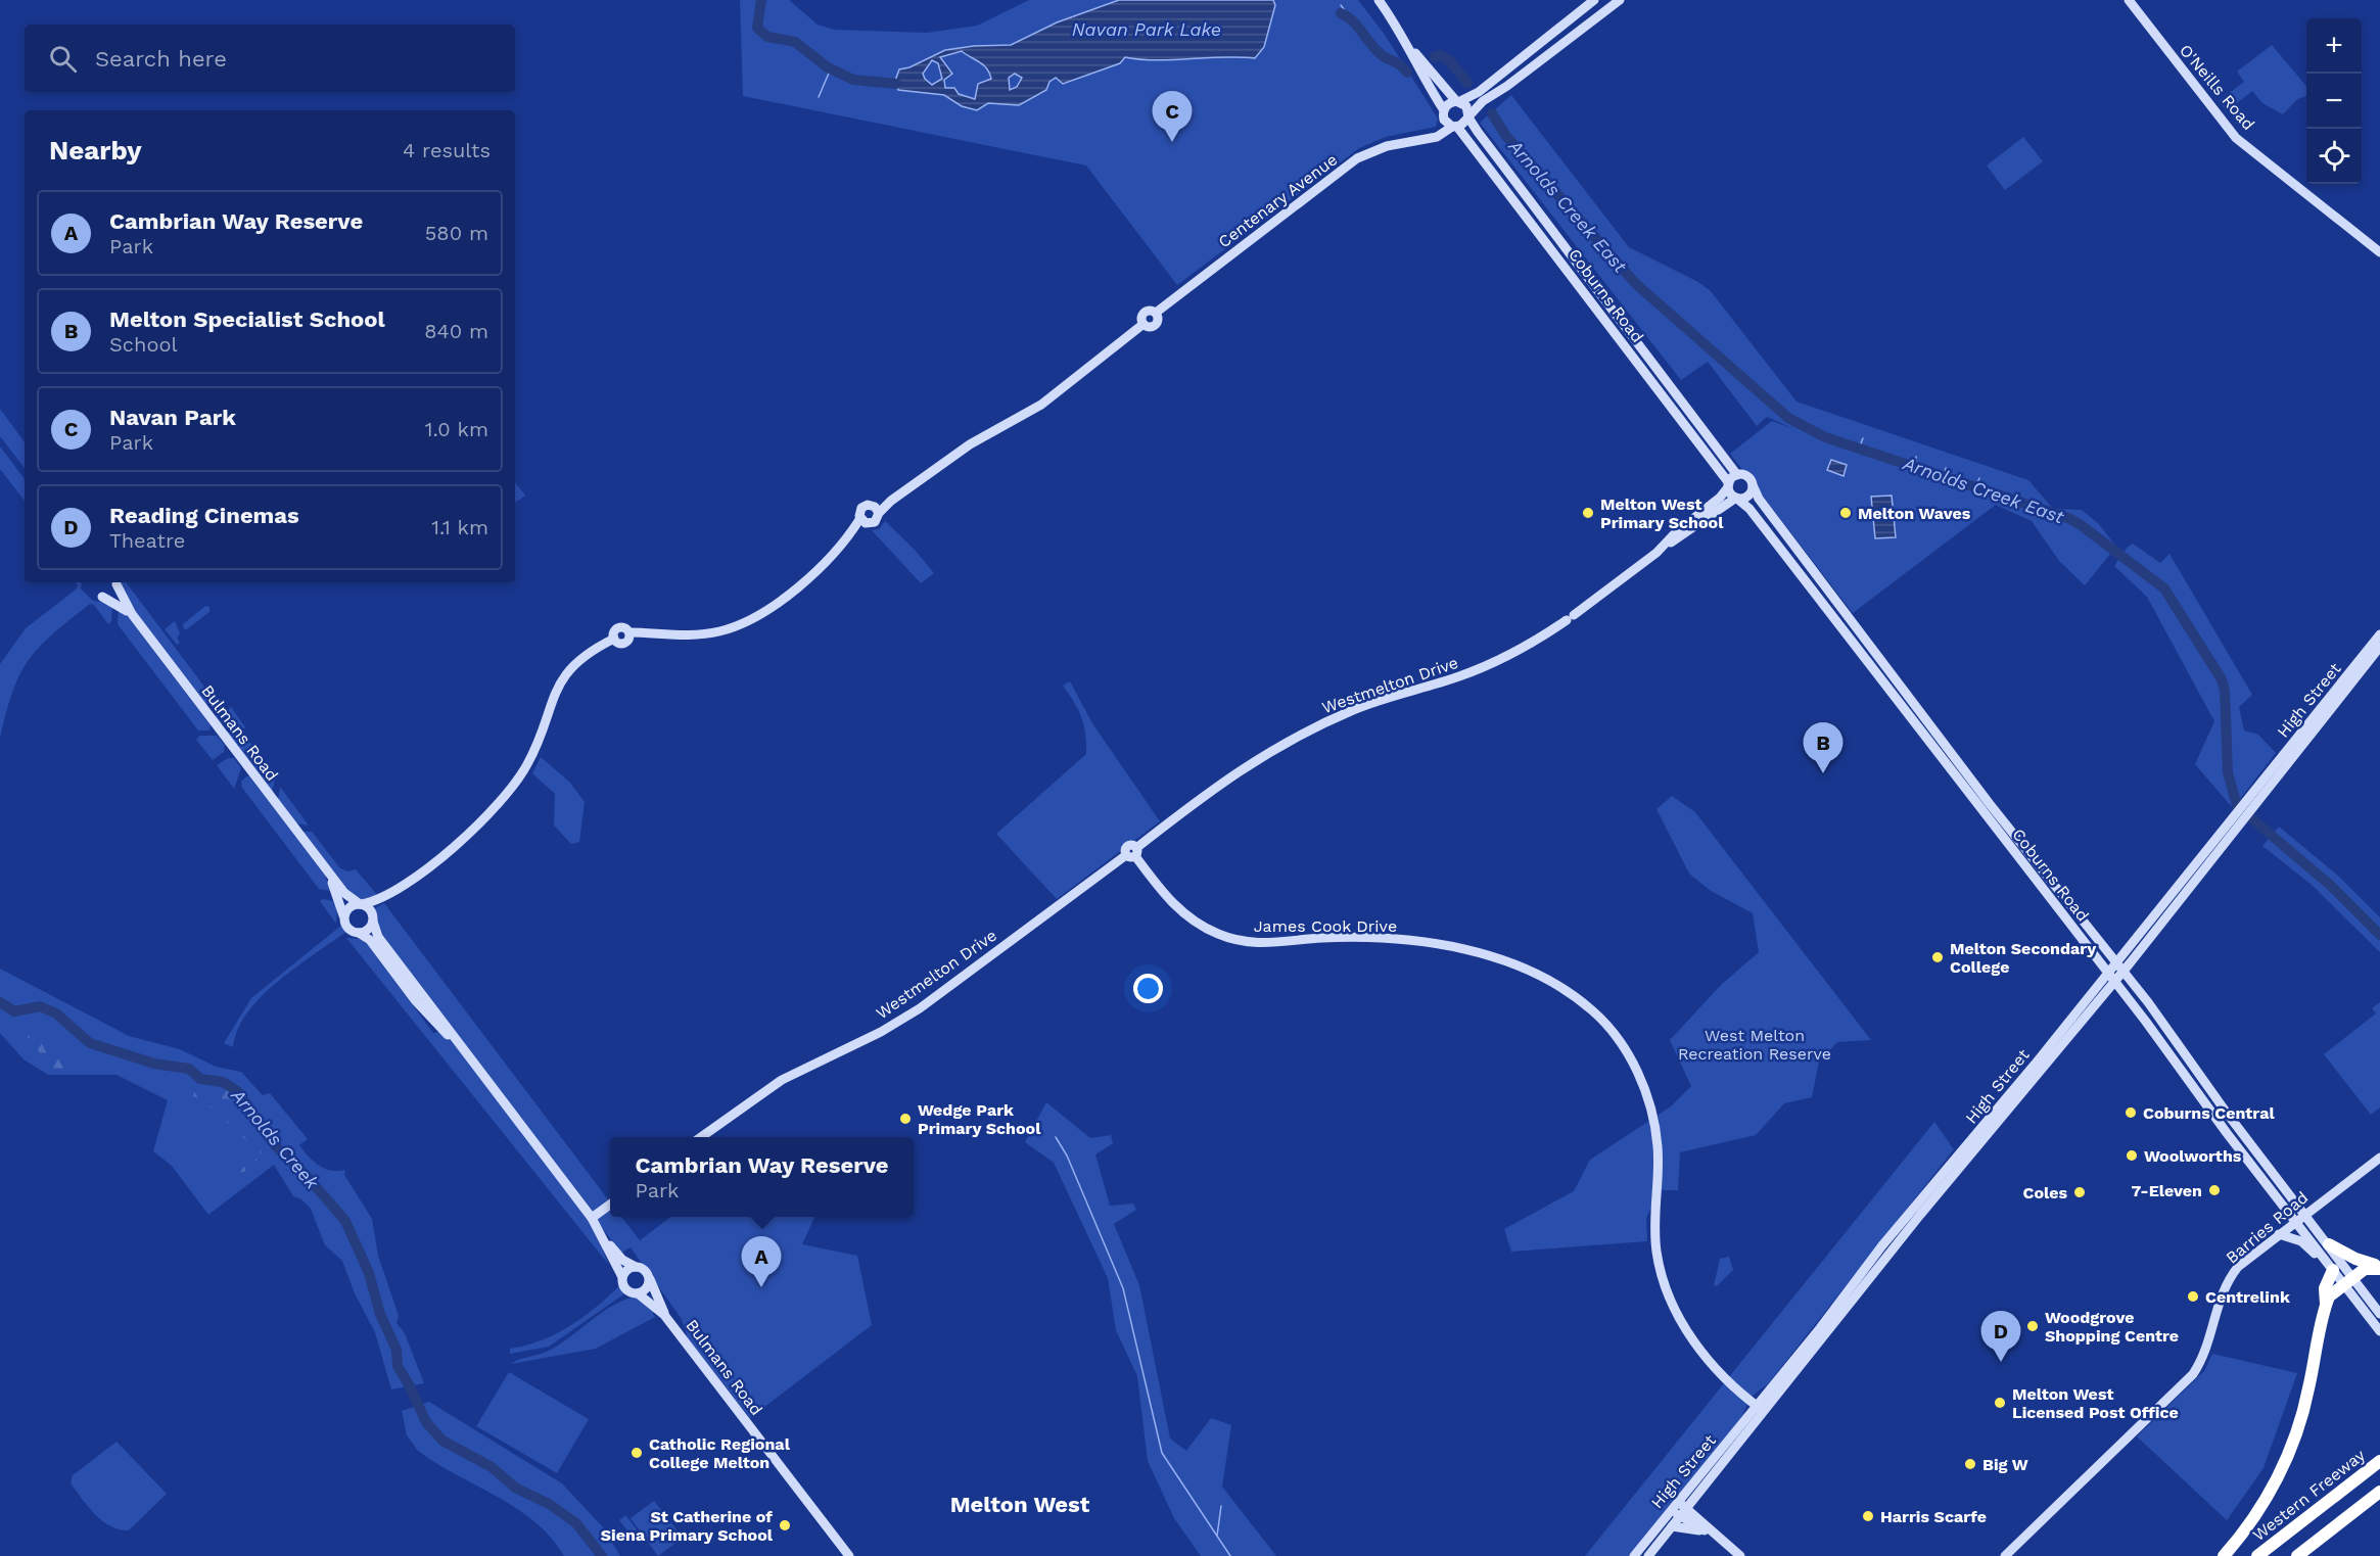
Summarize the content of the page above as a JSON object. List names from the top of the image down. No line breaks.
{"streets":{"highway":["Western Freeway"],"street":["O'Neills Road","Centenary Avenue","Coburns Road","Westmelton Drive","High Street","Bulmans Road","James Cook Drive","Barries Road"]},"crossings":[["Centenary Avenue","Coburns Road"],["Coburns Road","Westmelton Drive"],["Coburns Road","High Street"],["Coburns Road","Barries Road"],["Westmelton Drive","James Cook Drive"],["High Street","James Cook Drive"]],"districts":["Melton West"],"water":["Navan Park Lake","Arnolds Creek East","Arnolds Creek"],"parks":["West Melton Recreation Reserve"],"places":["Melton West Primary School","Melton Waves","Melton Secondary College","Coburns Central","Wedge Park Primary School","Woolworths","7-Eleven","Coles","Centrelink","Woodgrove Shopping Centre","Melton West Licensed Post Office","Catholic Regional College Melton","Big W","Harris Scarfe","St Catherine of Siena Primary School"],"page":{"map_buttons":["+","−"],"search":"Search here","pins":["C","B","A","D"],"heading":["Nearby","4 results"],"list":[{"mark":"A","name":"Cambrian Way Reserve","note":"Park","value":"580 m"},{"mark":"B","name":"Melton Specialist School","note":"School","value":"840 m"},{"mark":"C","name":"Navan Park","note":"Park","value":"1.0 km"},{"mark":"D","name":"Reading Cinemas","note":"Theatre","value":"1.1 km"}],"popup":["Cambrian Way Reserve","Park"]}}
